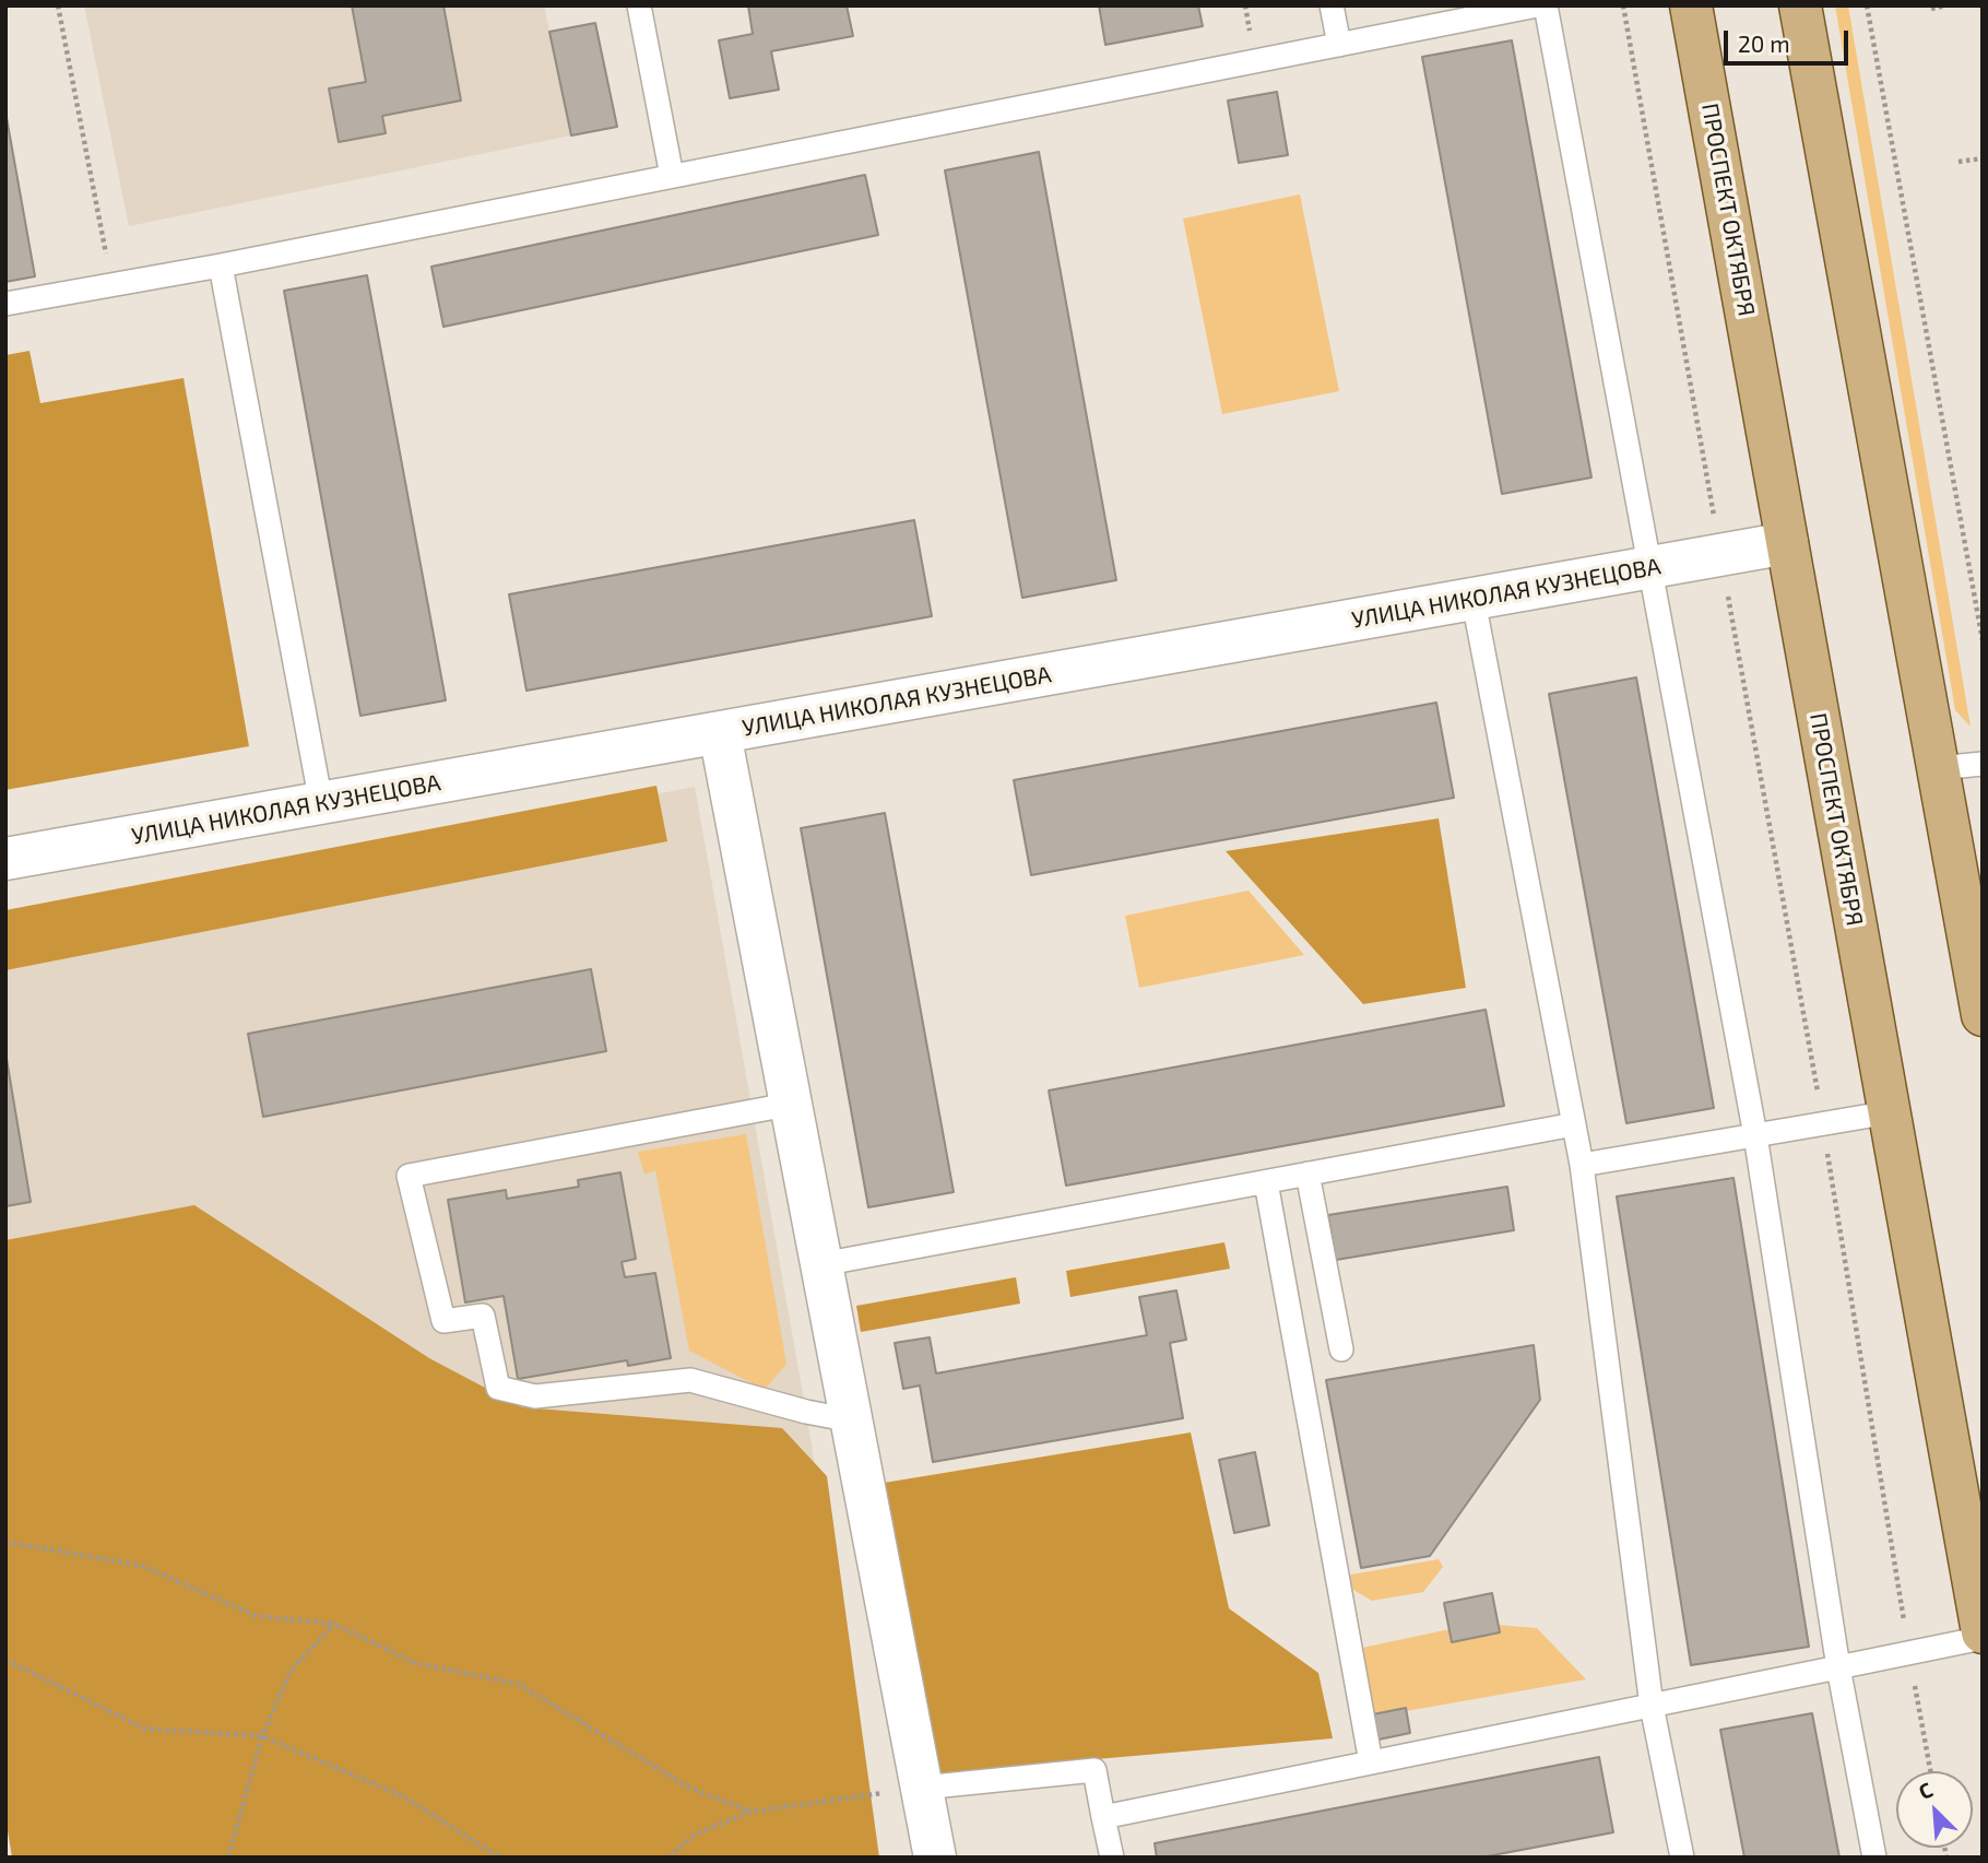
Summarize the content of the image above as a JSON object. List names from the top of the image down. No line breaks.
{"streets":{"main road":["ПРОСПЕКТ ОКТЯБРЯ"],"street":["УЛИЦА НИКОЛАЯ КУЗНЕЦОВА"]},"crossings":[["ПРОСПЕКТ ОКТЯБРЯ","УЛИЦА НИКОЛАЯ КУЗНЕЦОВА"]],"scale_bar":"20 m","north":"top left"}
